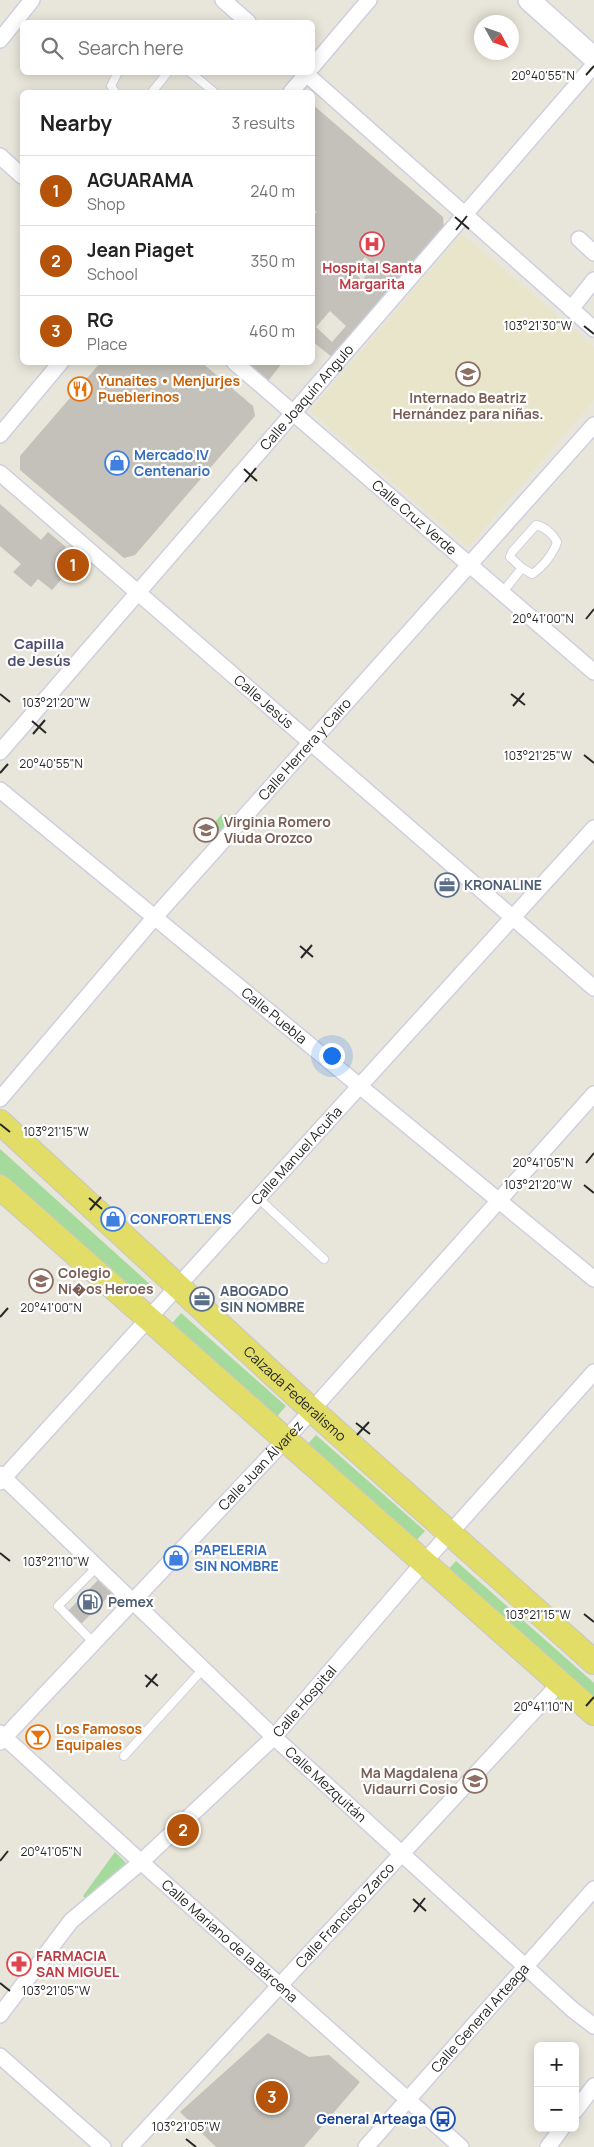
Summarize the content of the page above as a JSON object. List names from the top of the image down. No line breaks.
{"streets":{"main road":["Calzada Federalismo"],"street":["Calle Joaquín Angulo","Calle Cruz Verde","Calle Jesús","Calle Herrera y Cairo","Calle Puebla","Calle Manuel Acuña","Calle Juan Álvarez","Calle Hospital","Calle Mezquitán","Calle Francisco Zarco","Calle Mariano de la Bárcena","Calle General Arteaga"]},"crossings":[["Calle Joaquín Angulo","Calle Cruz Verde"],["Calle Joaquín Angulo","Calle Jesús"],["Calle Cruz Verde","Calle Herrera y Cairo"],["Calle Jesús","Calle Herrera y Cairo"],["Calle Jesús","Calle Manuel Acuña"],["Calle Herrera y Cairo","Calle Puebla"],["Calle Puebla","Calle Manuel Acuña"],["Calle Puebla","Calle Juan Álvarez"],["Calle Manuel Acuña","Calzada Federalismo"],["Calle Manuel Acuña","Calle Mezquitán"],["Calzada Federalismo","Calle Juan Álvarez"],["Calzada Federalismo","Calle Hospital"],["Calle Juan Álvarez","Calle Mezquitán"],["Calle Juan Álvarez","Calle Mariano de la Bárcena"],["Calle Hospital","Calle Mezquitán"],["Calle Hospital","Calle Mariano de la Bárcena"],["Calle Mezquitán","Calle Francisco Zarco"],["Calle Mezquitán","Calle General Arteaga"],["Calle Francisco Zarco","Calle Mariano de la Bárcena"],["Calle Mariano de la Bárcena","Calle General Arteaga"]],"districts":["Capilla de Jesús"],"places":{"hospital":["Hospital Santa Margarita"],"school or university":["Internado Beatriz Hernández para niñas.","Virginia Romero Viuda Orozco","Colegio Ni�os Heroes","Ma Magdalena Vidaurri Cosio"],"restaurant":["Yunaites • Menjurjes Pueblerinos"],"shop":["Mercado IV Centenario","CONFORTLENS","PAPELERIA SIN NOMBRE"],"office":["KRONALINE","ABOGADO SIN NOMBRE"],"fuel station":["Pemex"],"bar":["Los Famosos Equipales"],"pharmacy":["FARMACIA SAN MIGUEL"],"bus stop":["General Arteaga"]},"north":"bottom right","page":{"search":"Search here","heading":["Nearby","3 results"],"list":[{"mark":"1","name":"AGUARAMA","note":"Shop","value":"240 m"},{"mark":"2","name":"Jean Piaget","note":"School","value":"350 m"},{"mark":"3","name":"RG","note":"Place","value":"460 m"}],"pins":["1","2","3"],"map_buttons":["+","−"]},"coordinates":["20°40'55\"N","103°21'30\"W","20°41'00\"N","103°21'20\"W","103°21'25\"W","103°21'15\"W","20°41'05\"N","103°21'10\"W","20°41'10\"N","103°21'05\"W"]}
